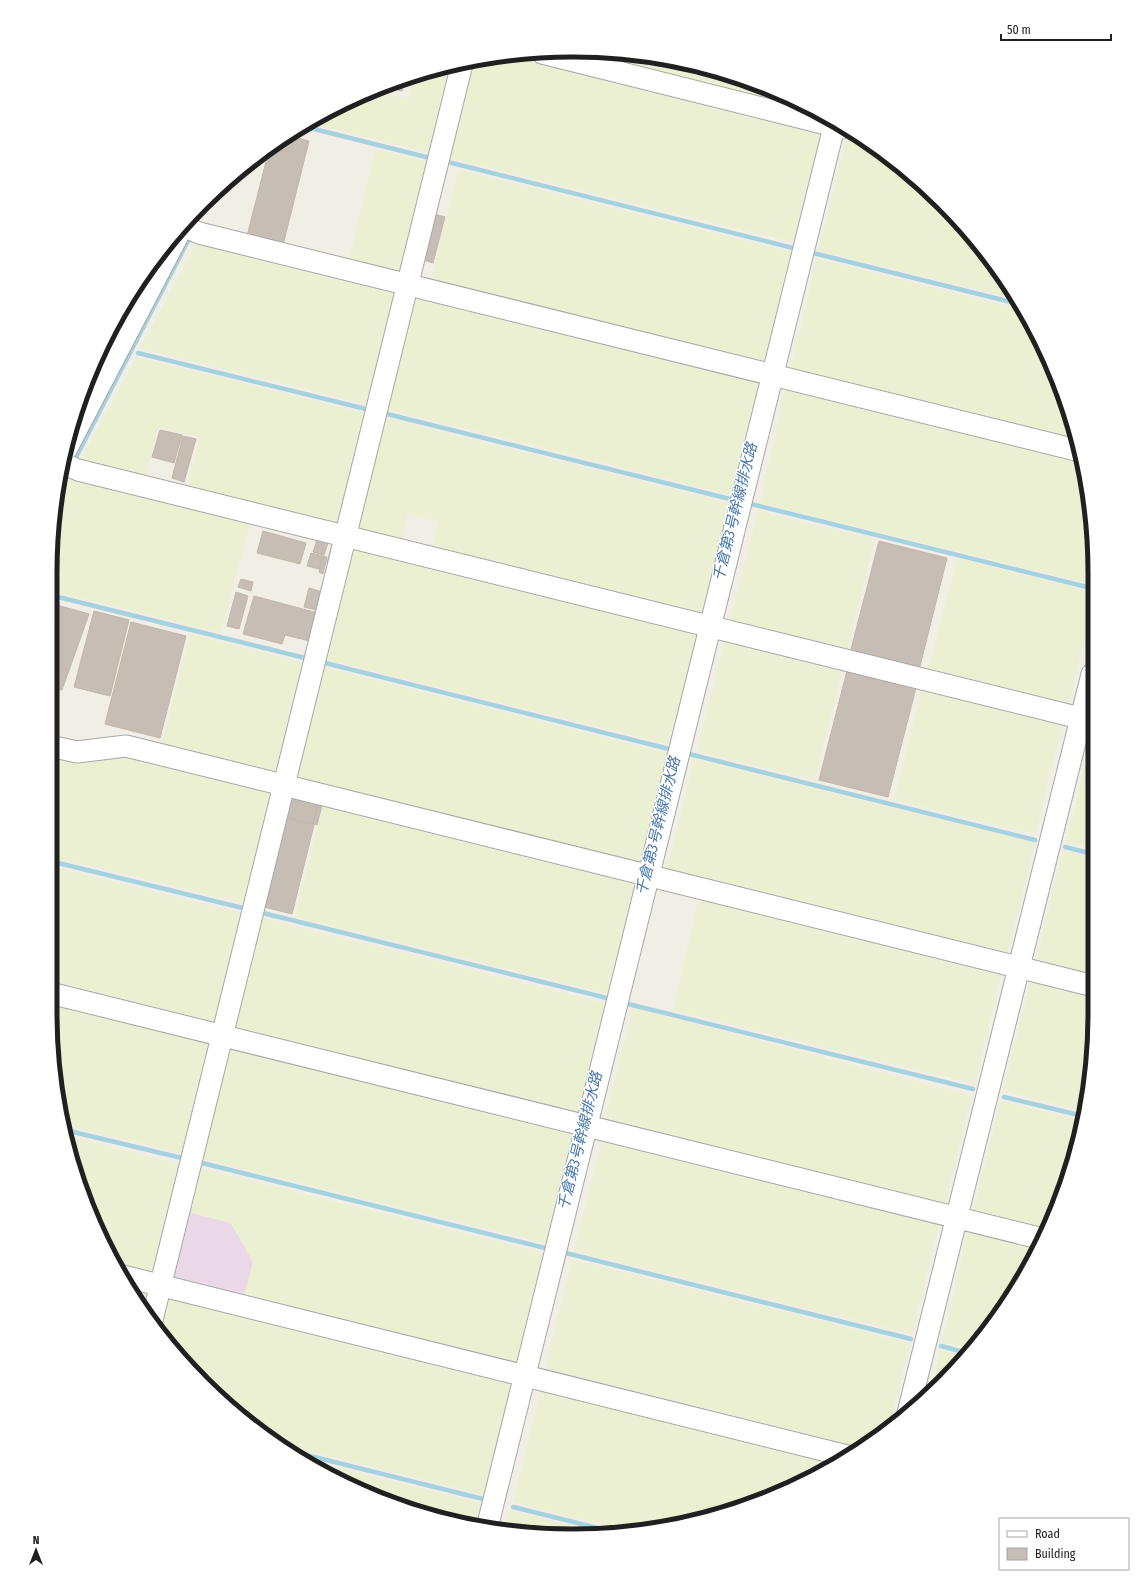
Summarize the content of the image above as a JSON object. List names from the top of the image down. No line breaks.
{"water":["千倉第3号幹線排水路"],"legend":["Road","Building"],"scale_bar":"50 m","north":"top"}
